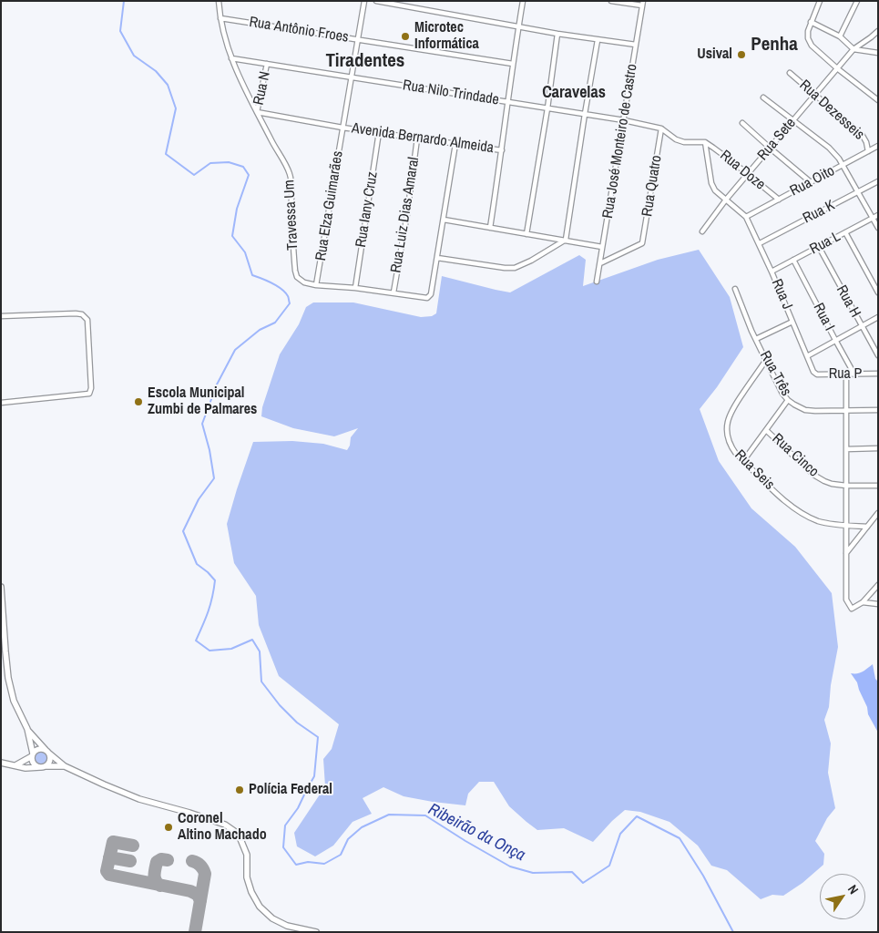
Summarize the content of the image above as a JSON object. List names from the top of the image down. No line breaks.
{"streets":{"street":["Rua Antônio Froes","Rua N","Rua Nilo Trindade","Rua Dezesseis","Avenida Bernardo Almeida","Rua Sete","Rua José Monteiro de Castro","Rua Doze","Rua Oito","Rua Quatro","Rua Elza Guimarães","Rua Iany Cruz","Rua K","Travessa Um","Rua Luiz Dias Amaral","Rua L","Rua J","Rua H","Rua I","Rua Três","Rua P","Rua Cinco","Rua Seis"]},"crossings":[["Rua Antônio Froes","Rua Elza Guimarães"],["Rua N","Rua Nilo Trindade"],["Rua N","Avenida Bernardo Almeida"],["Rua N","Travessa Um"],["Rua Nilo Trindade","Rua José Monteiro de Castro"],["Rua Nilo Trindade","Rua Quatro"],["Rua Nilo Trindade","Rua Elza Guimarães"],["Rua Dezesseis","Rua Sete"],["Rua Dezesseis","Rua Oito"],["Avenida Bernardo Almeida","Rua Elza Guimarães"],["Avenida Bernardo Almeida","Rua Iany Cruz"],["Avenida Bernardo Almeida","Travessa Um"],["Avenida Bernardo Almeida","Rua Luiz Dias Amaral"],["Rua Sete","Rua Doze"],["Rua José Monteiro de Castro","Rua Quatro"],["Rua Doze","Rua Oito"],["Rua Oito","Rua J"],["Rua Elza Guimarães","Travessa Um"],["Rua K","Rua J"],["Rua L","Rua J"],["Rua L","Rua H"],["Rua L","Rua I"],["Rua J","Rua P"],["Rua I","Rua P"],["Rua Três","Rua Seis"]],"districts":["Penha","Tiradentes","Caravelas"],"water":["Ribeirão da Onça"],"places":["Microtec Informática","Usival","Escola Municipal Zumbi de Palmares","Polícia Federal","Coronel Altino Machado"],"north":"top right"}
